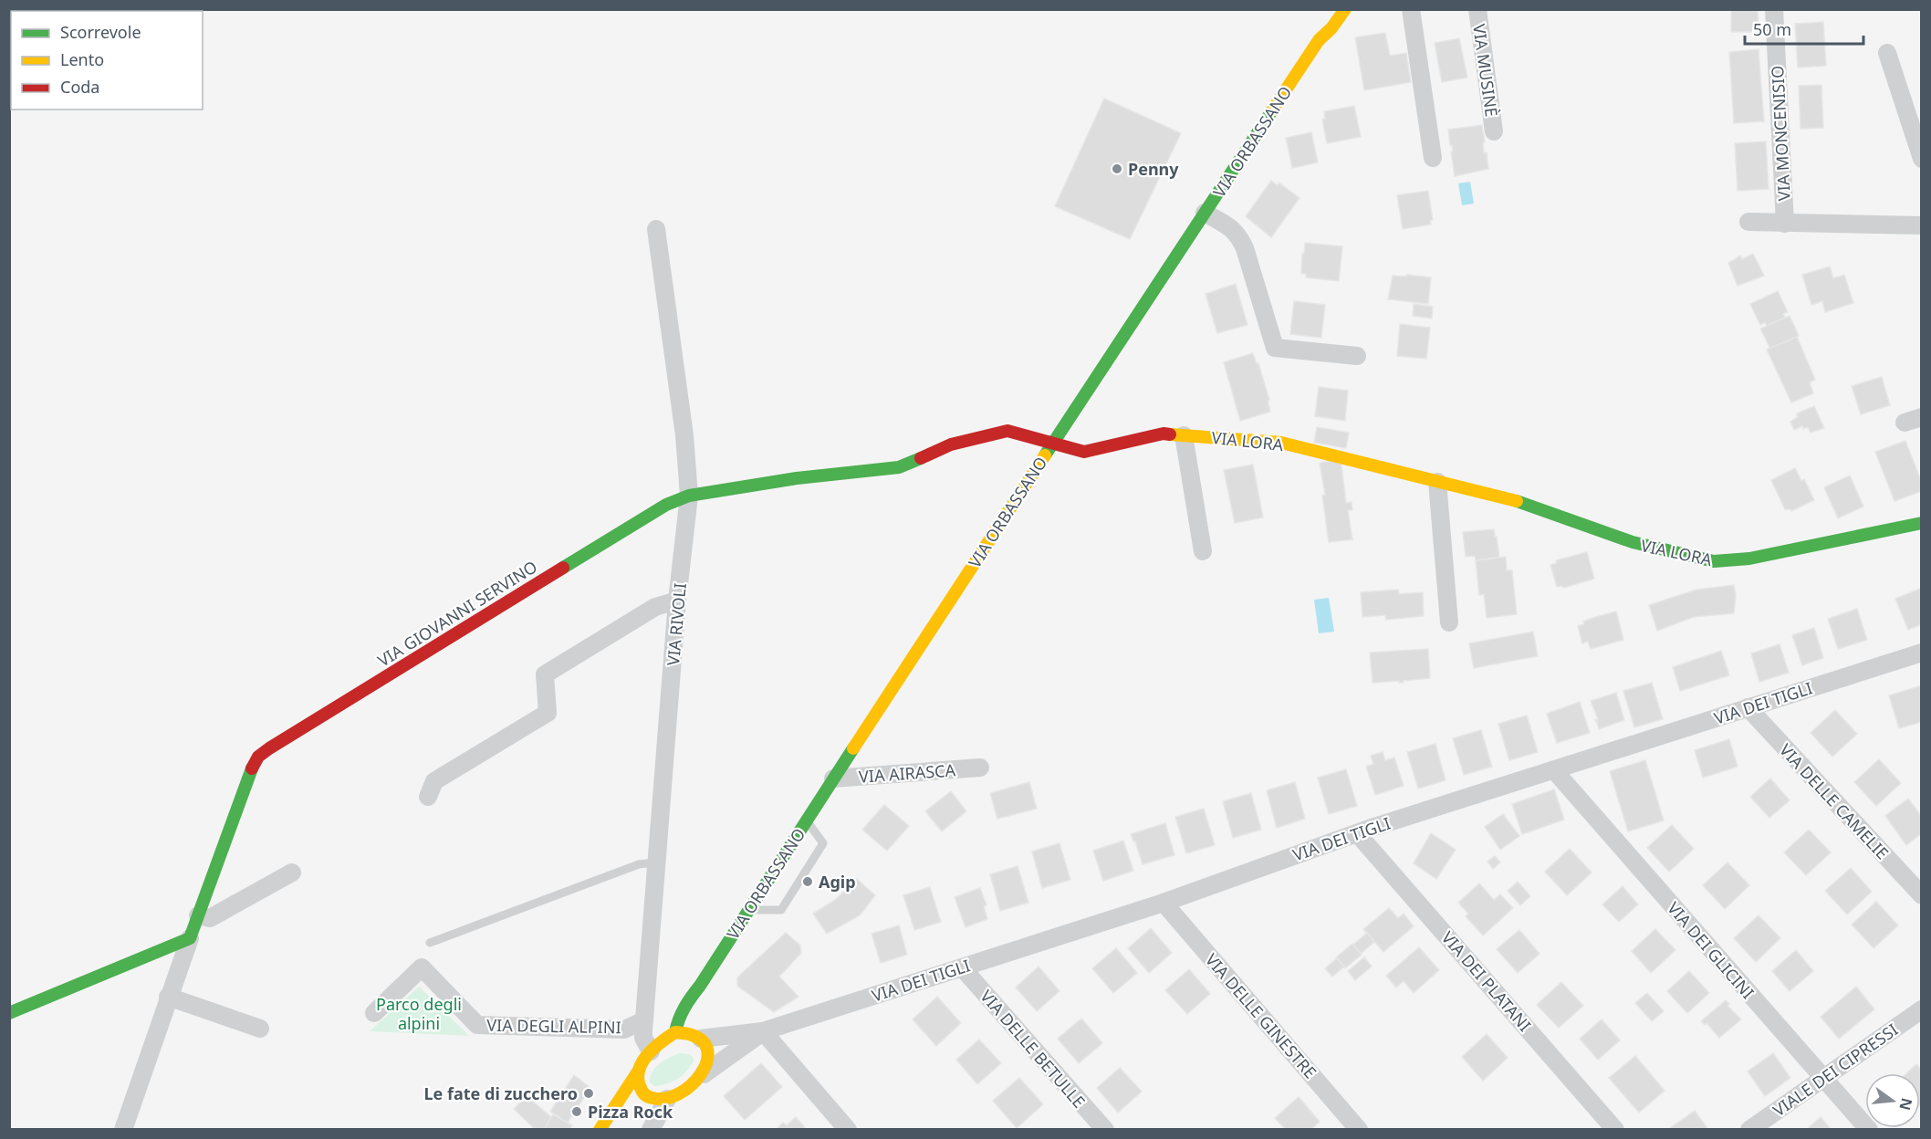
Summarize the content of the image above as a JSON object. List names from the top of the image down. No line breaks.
{"streets":{"street":["VIA MUSINÈ","VIA MONCENISIO","VIA ORBASSANO","VIA LORA","VIA GIOVANNI SERVINO","VIA RIVOLI","VIA DEI TIGLI","VIA AIRASCA","VIA DELLE CAMELIE","VIA DEI GLICINI","VIA DEI PLATANI","VIA DELLE GINESTRE","VIA DEGLI ALPINI","VIA DELLE BETULLE","VIALE DEI CIPRESSI"]},"crossings":[["VIA ORBASSANO","VIA LORA"],["VIA ORBASSANO","VIA GIOVANNI SERVINO"],["VIA ORBASSANO","VIA DEI TIGLI"],["VIA ORBASSANO","VIA AIRASCA"],["VIA LORA","VIA GIOVANNI SERVINO"],["VIA GIOVANNI SERVINO","VIA RIVOLI"],["VIA RIVOLI","VIA DEGLI ALPINI"],["VIA DEI TIGLI","VIA DELLE CAMELIE"],["VIA DEI TIGLI","VIA DEI GLICINI"],["VIA DEI TIGLI","VIA DEI PLATANI"],["VIA DEI TIGLI","VIA DELLE GINESTRE"],["VIA DEI TIGLI","VIA DELLE BETULLE"],["VIA DEI GLICINI","VIALE DEI CIPRESSI"]],"parks":["Parco degli alpini"],"places":["Penny","Agip","Le fate di zucchero","Pizza Rock"],"legend":["Scorrevole","Lento","Coda"],"scale_bar":"50 m","north":"right"}
